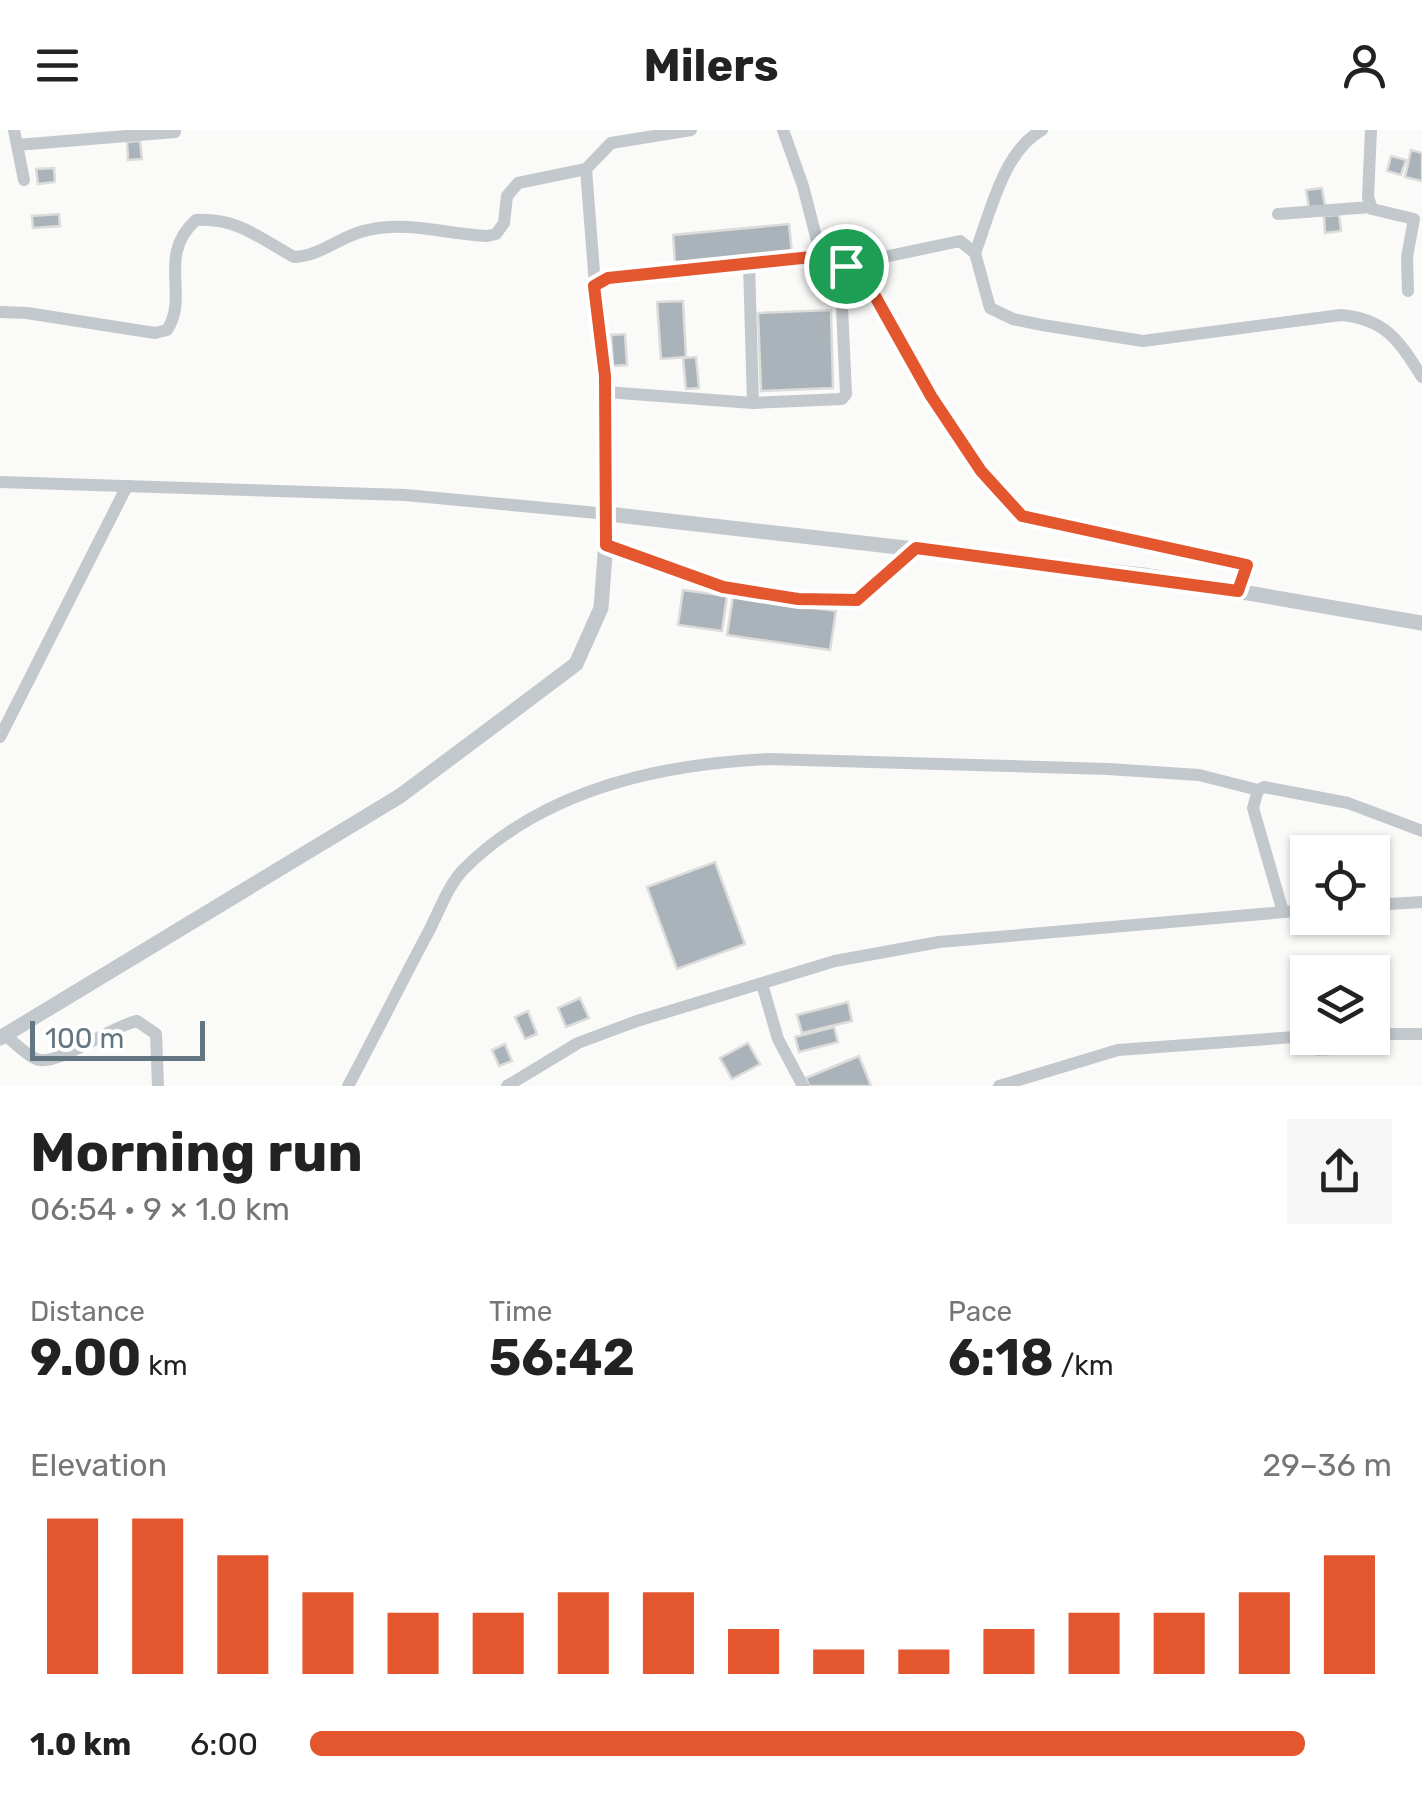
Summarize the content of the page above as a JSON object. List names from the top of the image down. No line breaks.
{"scale_bar":"100 m","page":{"header":"Milers","scale":"100 m","heading":["Morning run","06:54 · 9 × 1.0 km"],"stats":[["Distance","9.00 km"],["Time","56:42"],["Pace","6:18 /km"]],"chart":["Elevation","29–36 m"],"list":[{"name":"1.0 km","note":"6:00"}]}}
